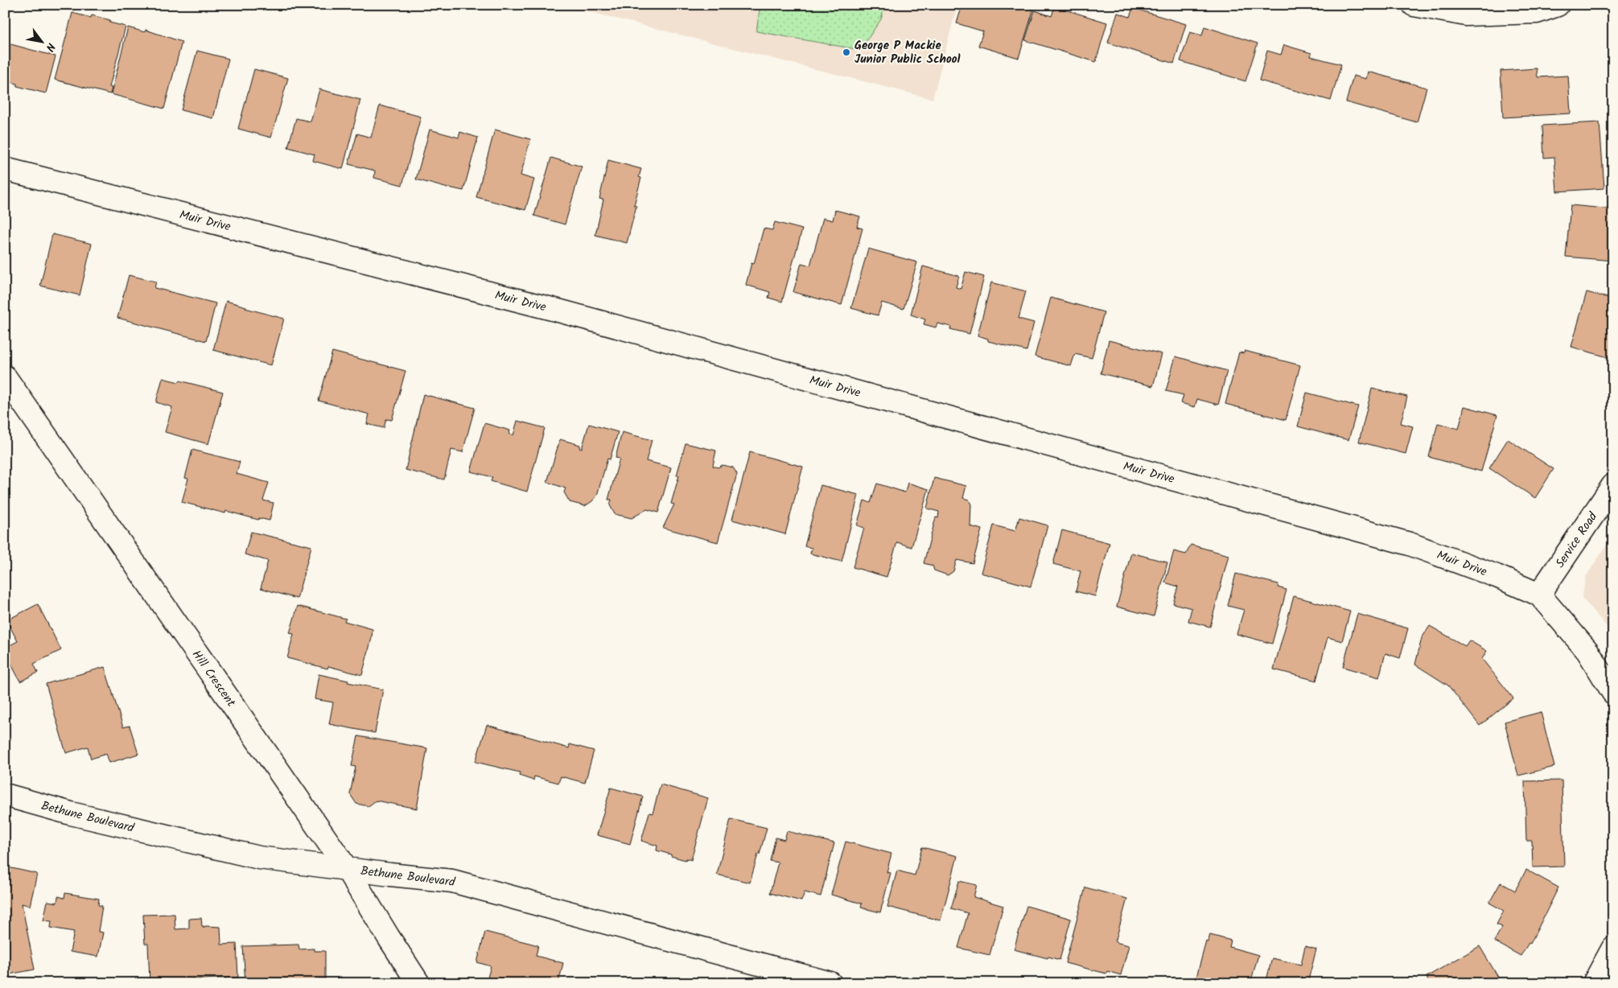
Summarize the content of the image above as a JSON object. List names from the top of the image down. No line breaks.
{"streets":{"street":["Muir Drive","Service Road","Hill Crescent","Bethune Boulevard"]},"crossings":[["Muir Drive","Service Road"],["Hill Crescent","Bethune Boulevard"]],"places":["George P Mackie Junior Public School"],"north":"bottom right"}
